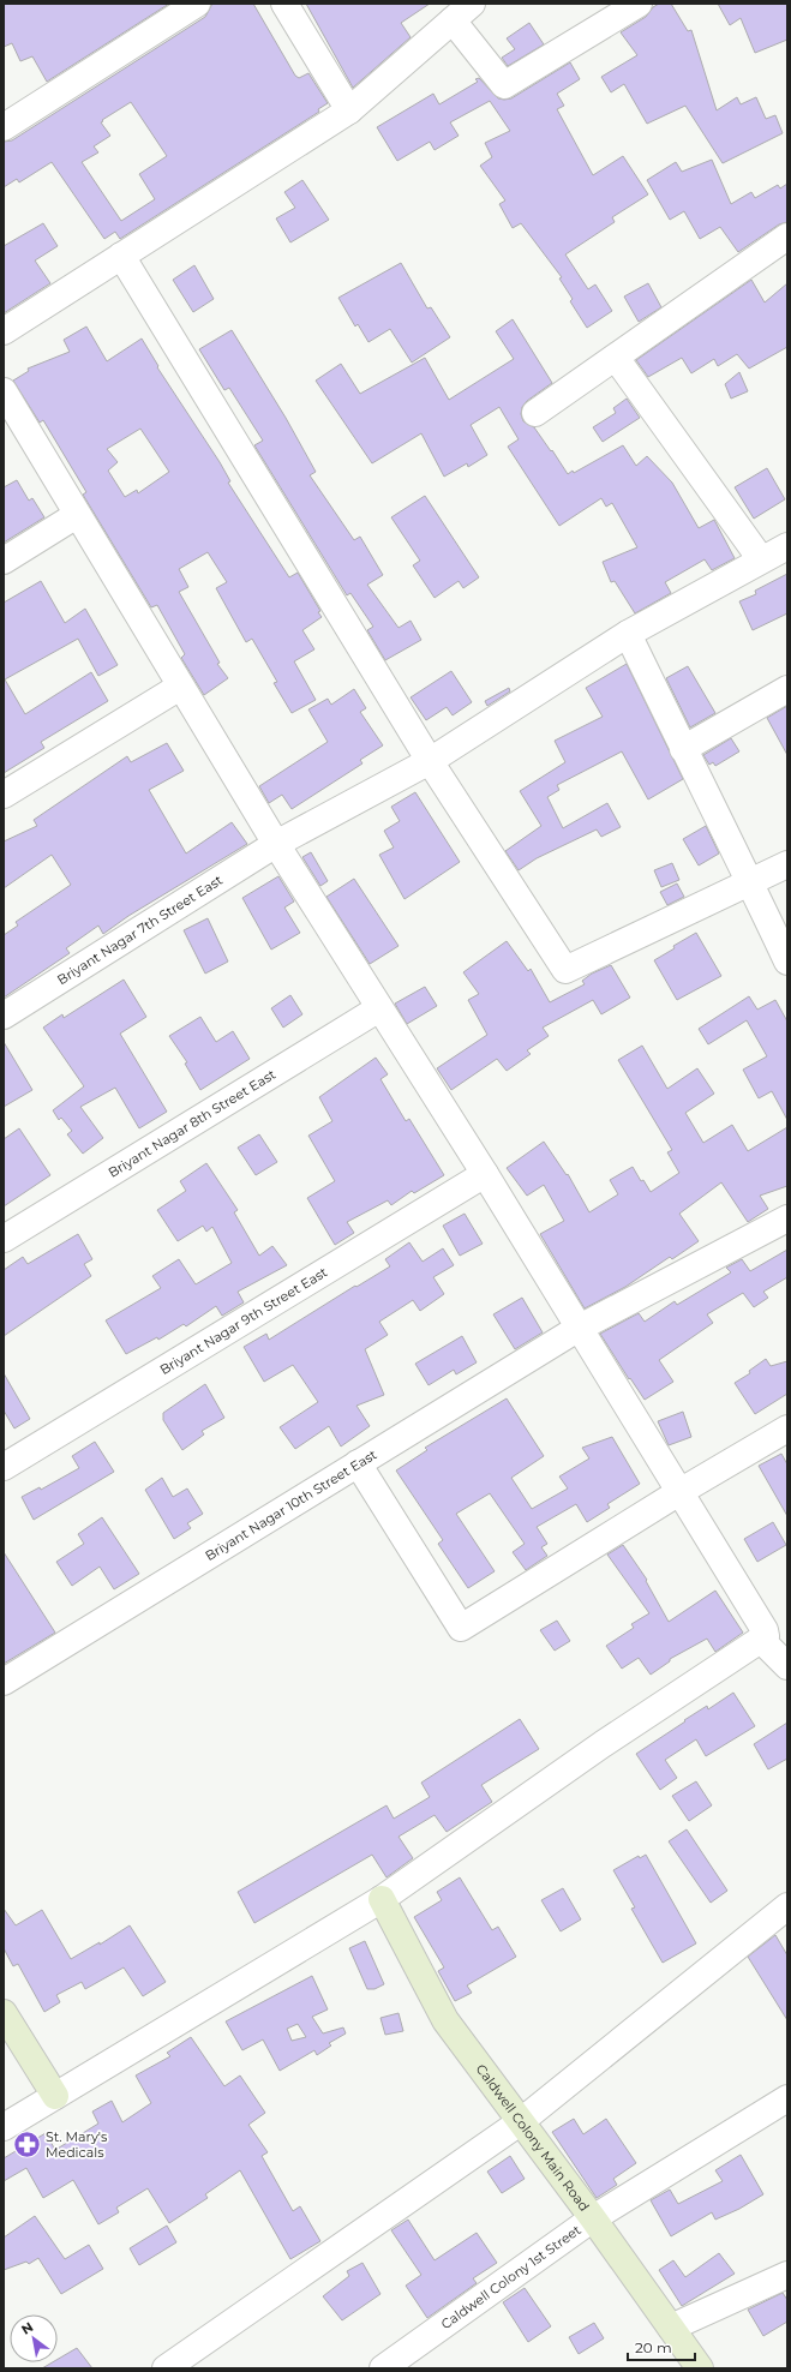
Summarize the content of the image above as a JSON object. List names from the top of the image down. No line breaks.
{"streets":{"street":["Briyant Nagar 7th Street East","Briyant Nagar 8th Street East","Briyant Nagar 9th Street East","Briyant Nagar 10th Street East","Caldwell Colony Main Road","Caldwell Colony 1st Street"]},"crossings":[["Caldwell Colony Main Road","Caldwell Colony 1st Street"]],"places":{"pharmacy":["St. Mary's Medicals"]},"scale_bar":"20 m","north":"top left"}
